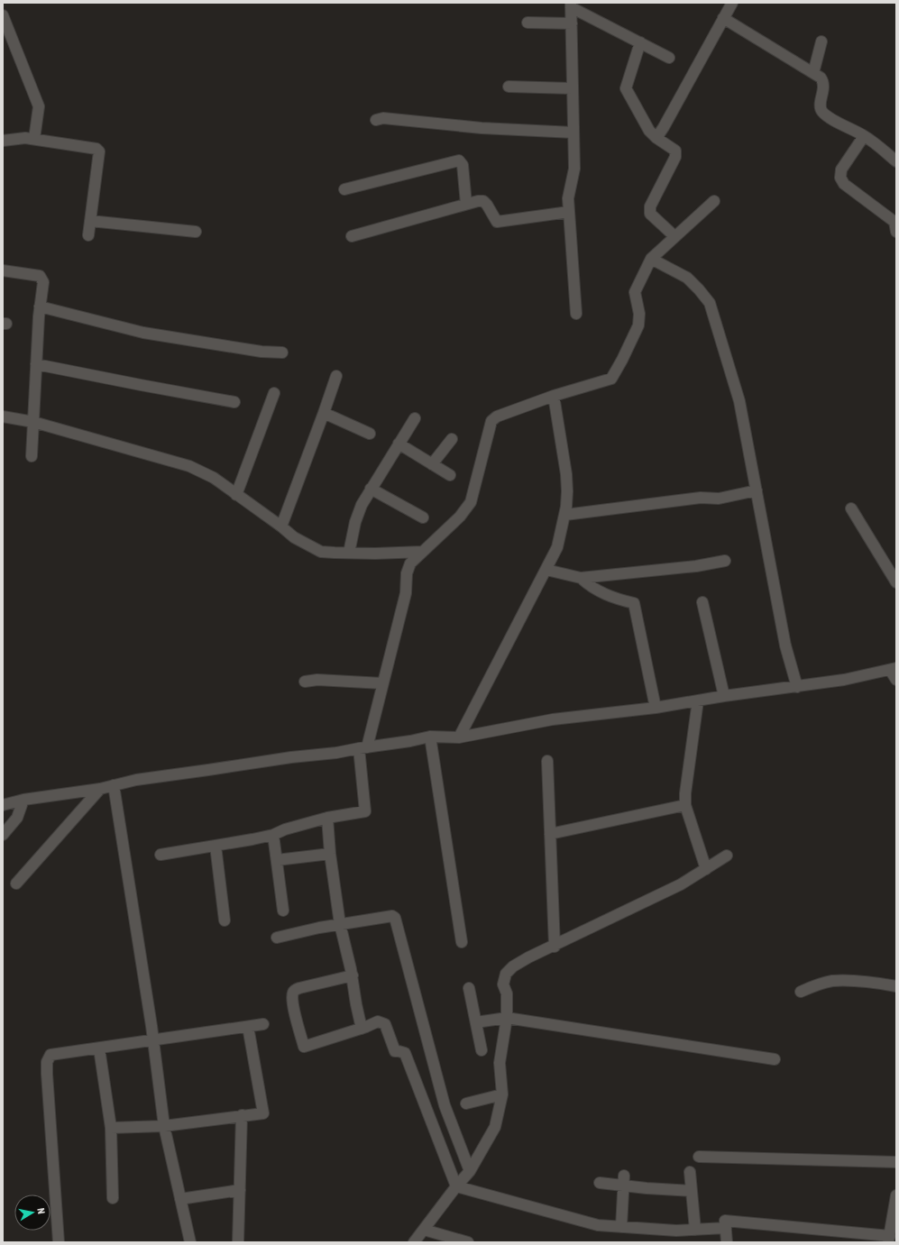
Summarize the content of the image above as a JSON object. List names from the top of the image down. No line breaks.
{"north":"right"}
